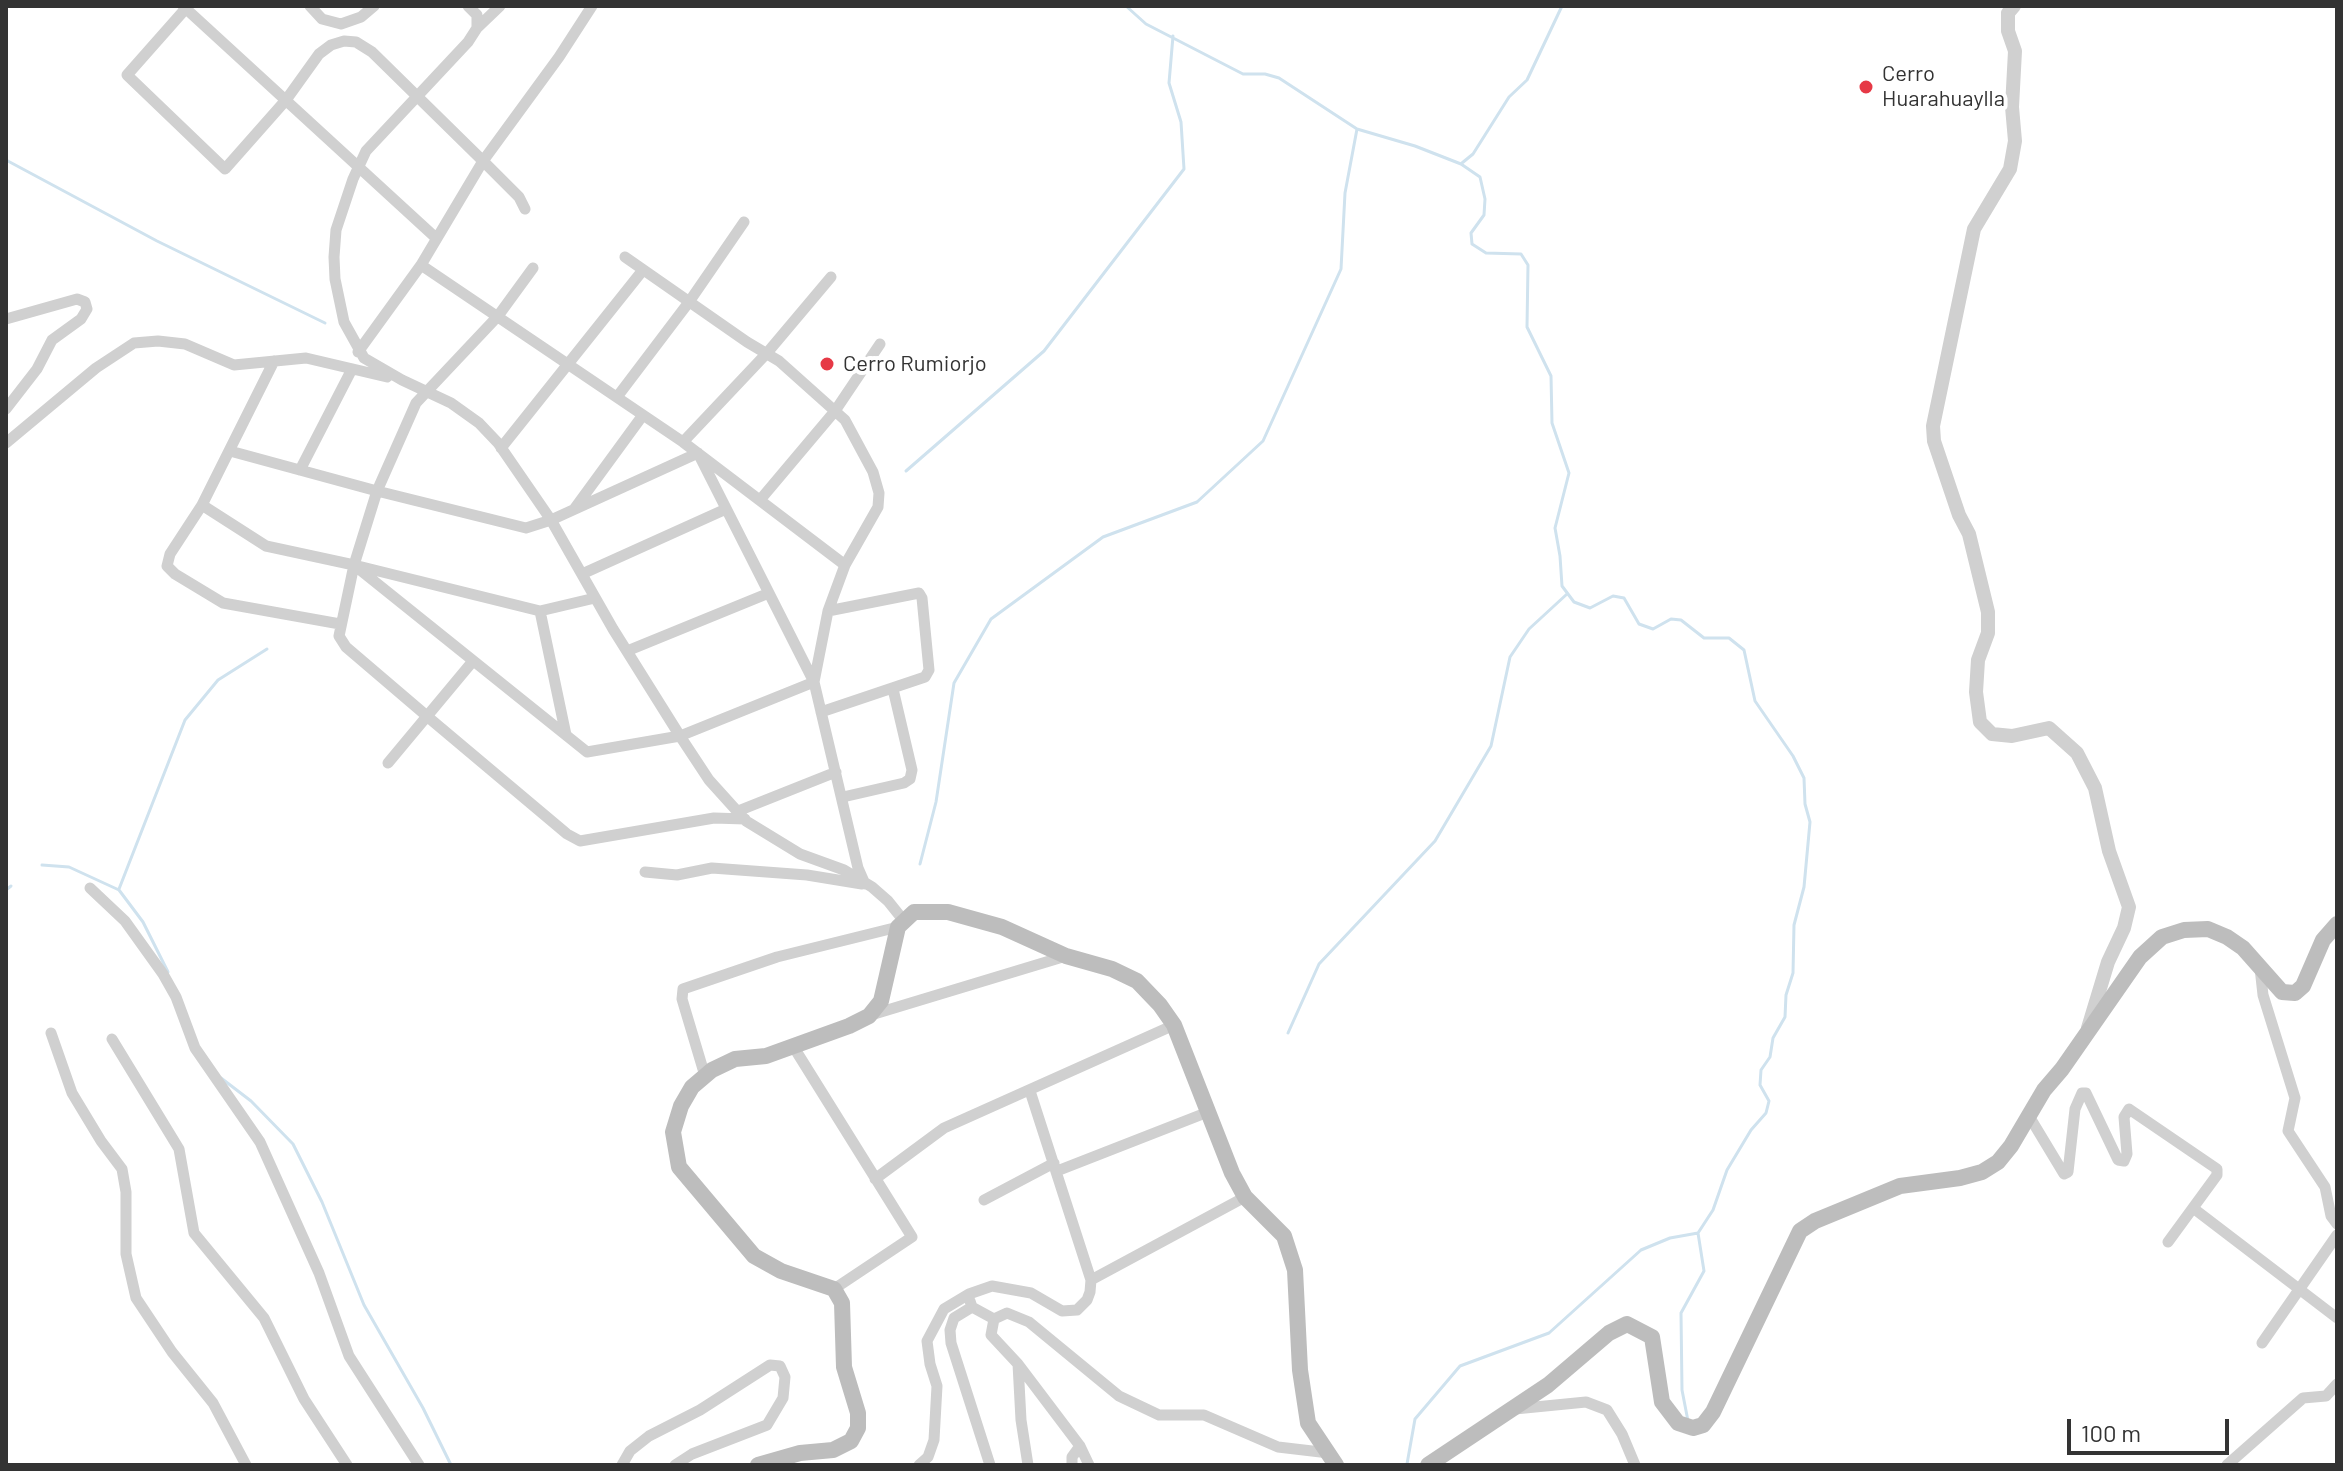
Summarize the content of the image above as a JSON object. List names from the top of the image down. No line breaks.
{"places":["Cerro Huarahuaylla","Cerro Rumiorjo"],"scale_bar":"100 m"}
